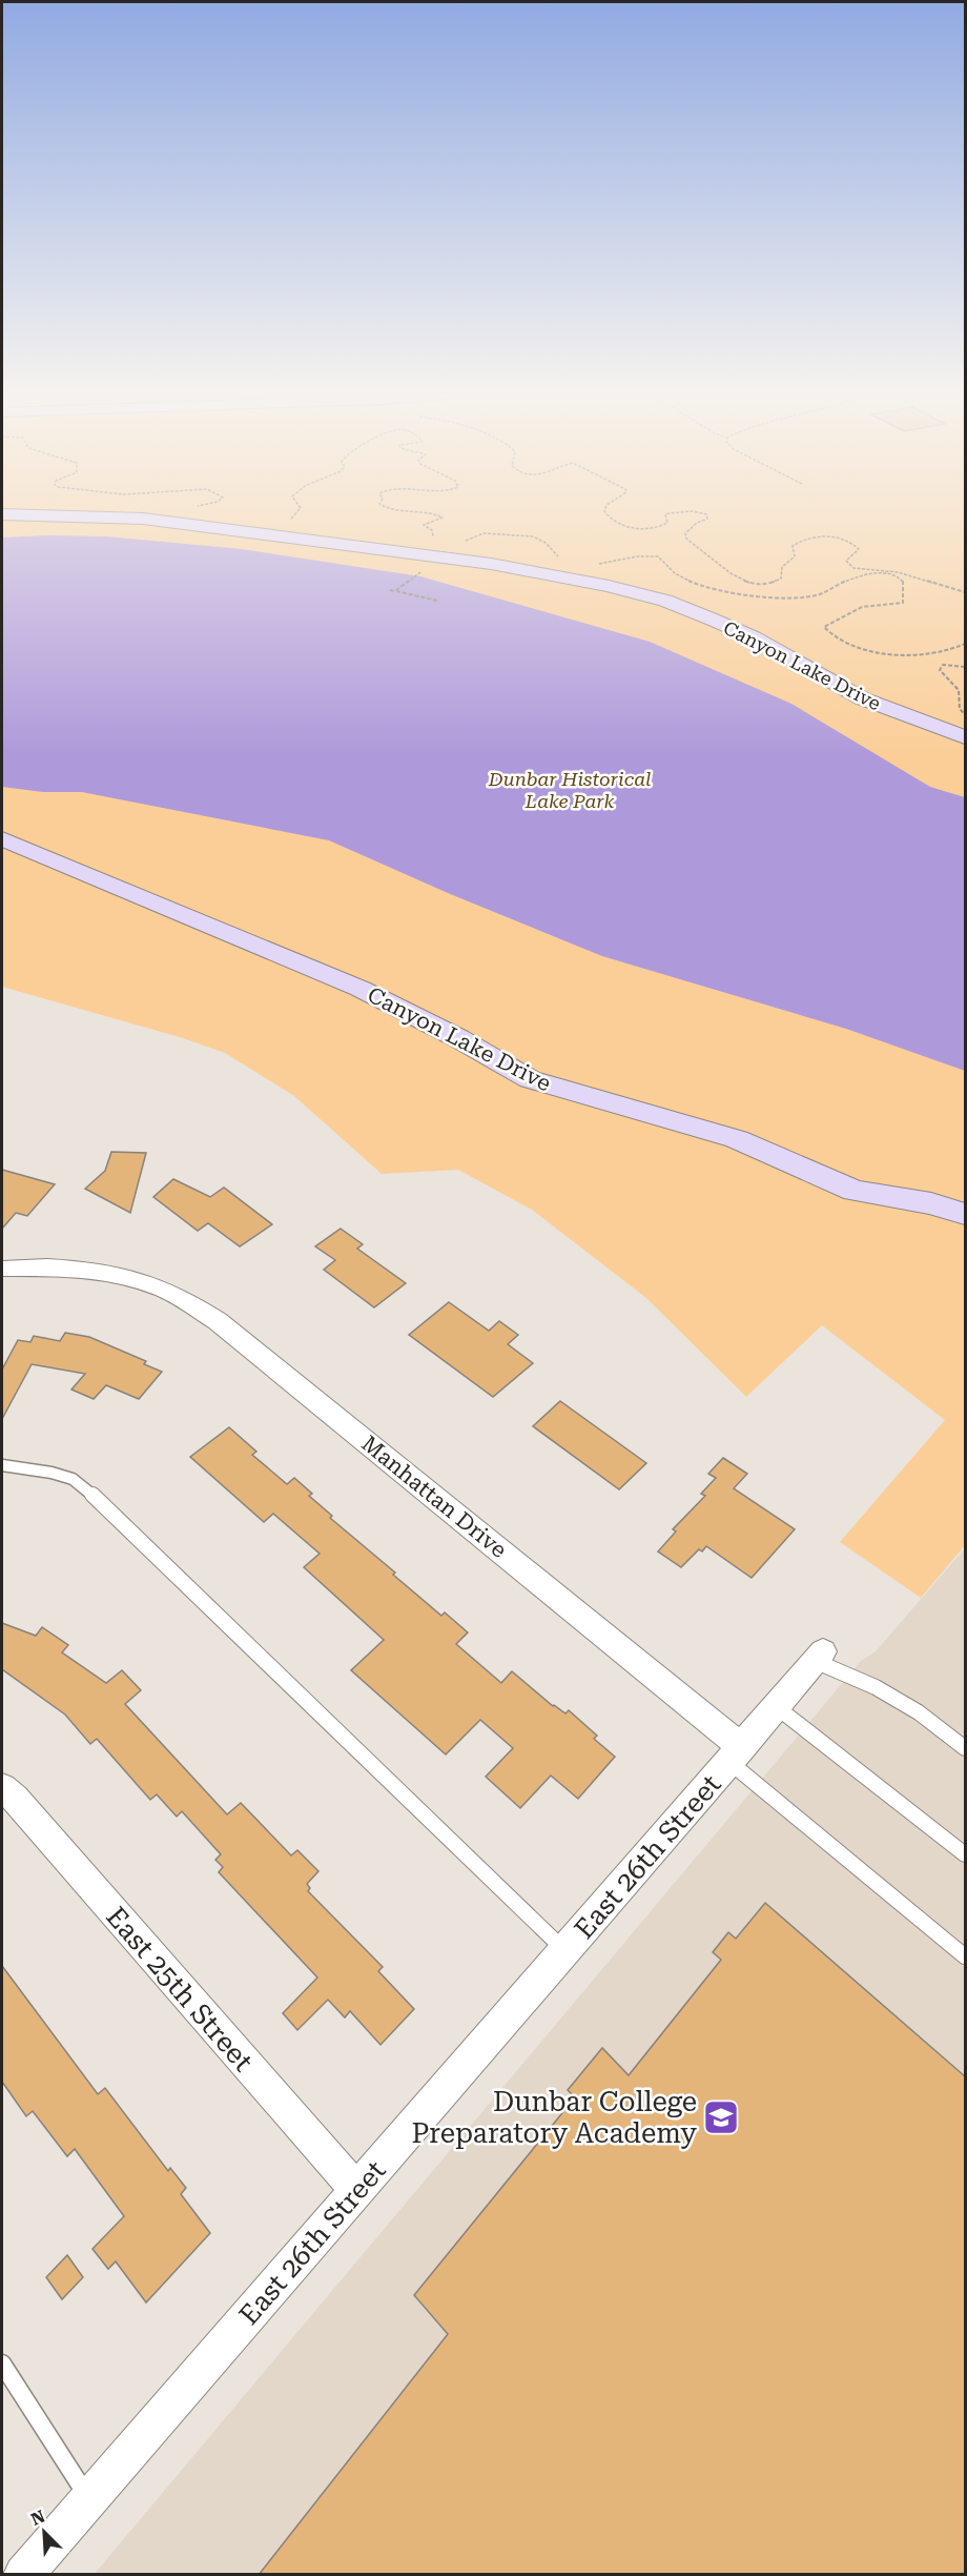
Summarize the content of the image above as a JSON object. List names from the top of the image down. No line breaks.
{"streets":{"street":["Canyon Lake Drive","Manhattan Drive","East 26th Street","East 25th Street"]},"crossings":[["Manhattan Drive","East 26th Street"],["East 26th Street","East 25th Street"]],"parks":["Dunbar Historical Lake Park"],"places":{"school or university":["Dunbar College Preparatory Academy"]},"north":"top left"}
